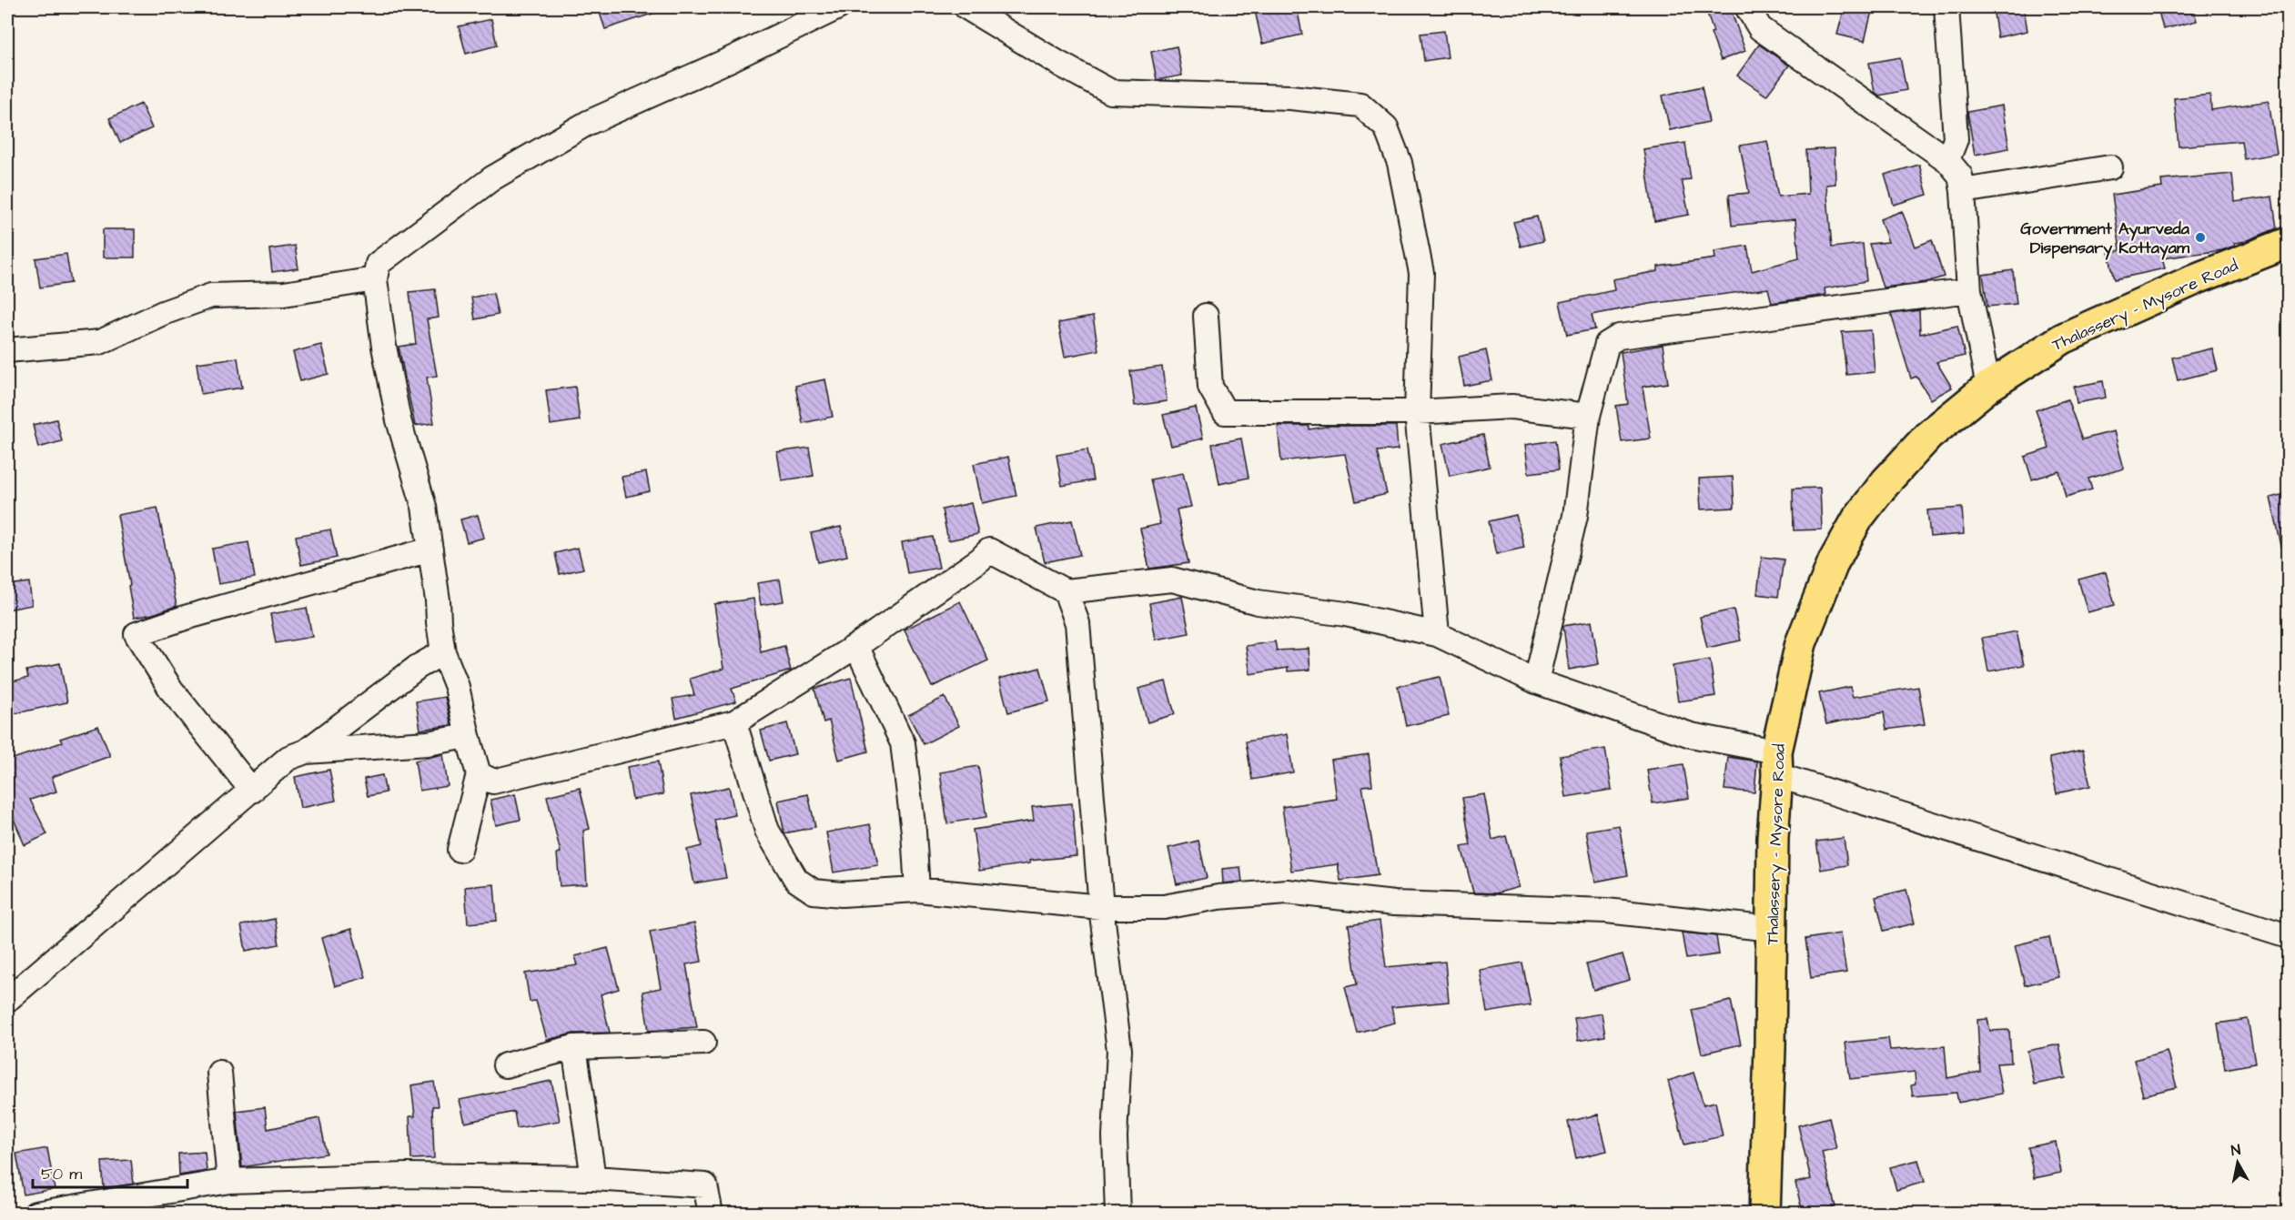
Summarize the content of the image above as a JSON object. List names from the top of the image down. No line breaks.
{"streets":{"main road":["Thalassery - Mysore Road"]},"places":["Government Ayurveda Dispensary Kottayam"],"scale_bar":"50 m","north":"top"}
